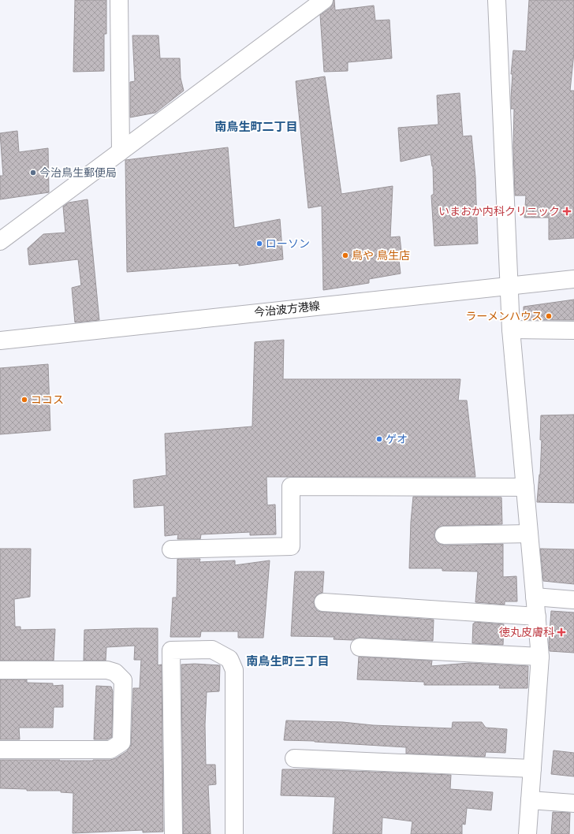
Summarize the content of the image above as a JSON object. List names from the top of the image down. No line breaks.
{"streets":{"street":["今治波方港線"]},"districts":["南鳥生町二丁目","南鳥生町三丁目"],"places":{"other":["今治鳥生郵便局","ローソン","鳥や 鳥生店","ラーメンハウス","ココス","ゲオ"],"health":["いまおか内科クリニック","徳丸皮膚科"]}}
